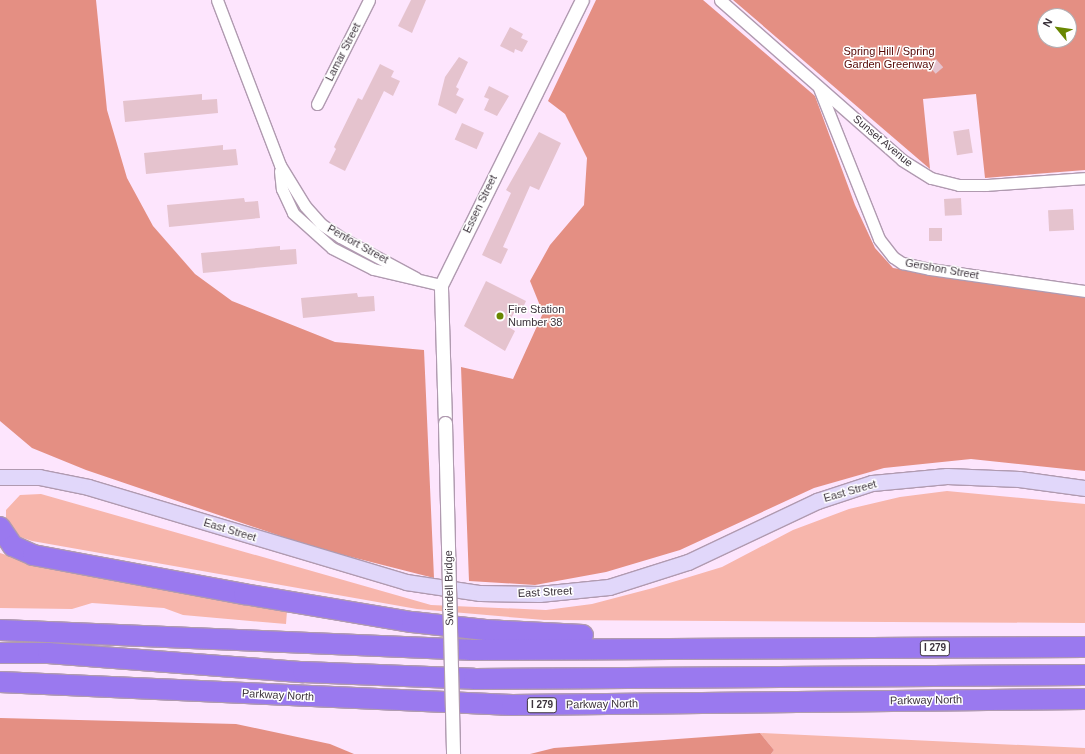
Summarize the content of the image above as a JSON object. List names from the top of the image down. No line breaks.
{"streets":{"highway":["I 279","Parkway North"],"main road":["East Street"],"street":["Lamar Street","Sunset Avenue","Essen Street","Penfort Street","Gershon Street","Swindell Bridge"]},"crossings":[["Sunset Avenue","Gershon Street"],["Essen Street","Penfort Street"],["Essen Street","Swindell Bridge"]],"parks":["Spring Hill / Spring Garden Greenway"],"places":["Fire Station Number 38"],"north":"top left"}
